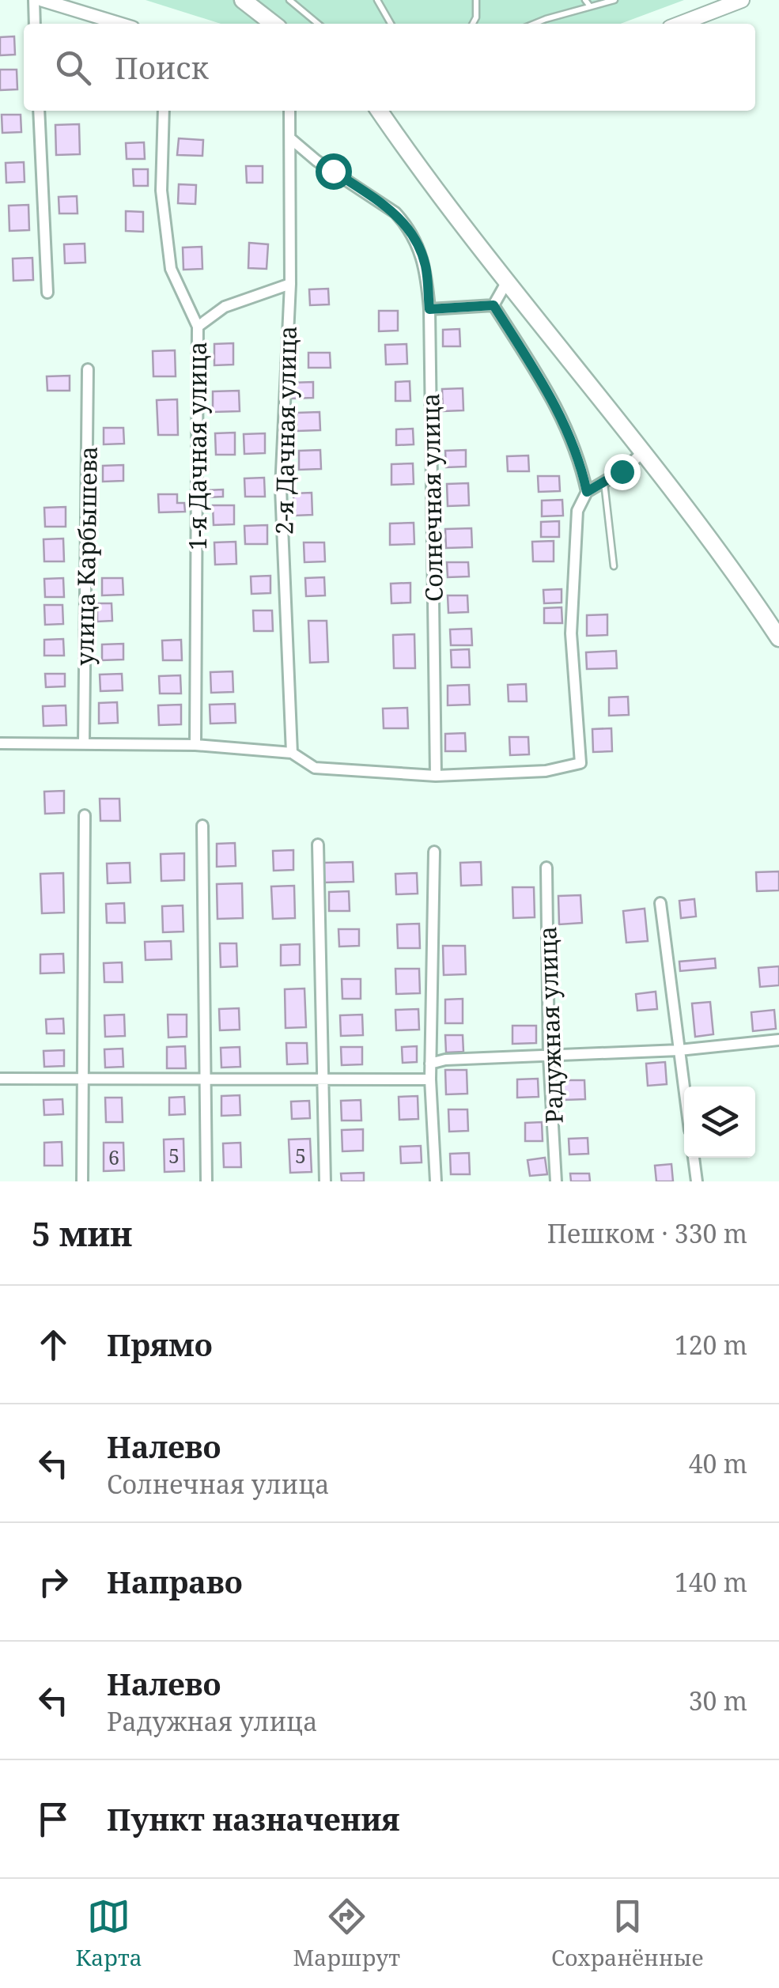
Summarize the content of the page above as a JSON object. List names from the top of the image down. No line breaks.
{"streets":{"street":["2-я Дачная улица","1-я Дачная улица","Солнечная улица","улица Карбышева","Радужная улица"]},"crossings":[["2-я Дачная улица","Солнечная улица"]],"house_numbers":["5","5","6"],"page":{"search":"Поиск","heading":["5 мин","Пешком · 330 m"],"list":[["Прямо","120 m"],["Налево","Солнечная улица","40 m"],["Направо","140 m"],["Налево","Радужная улица","30 m"],"Пункт назначения"],"nav":["Карта","Маршрут","Сохранённые"]}}
